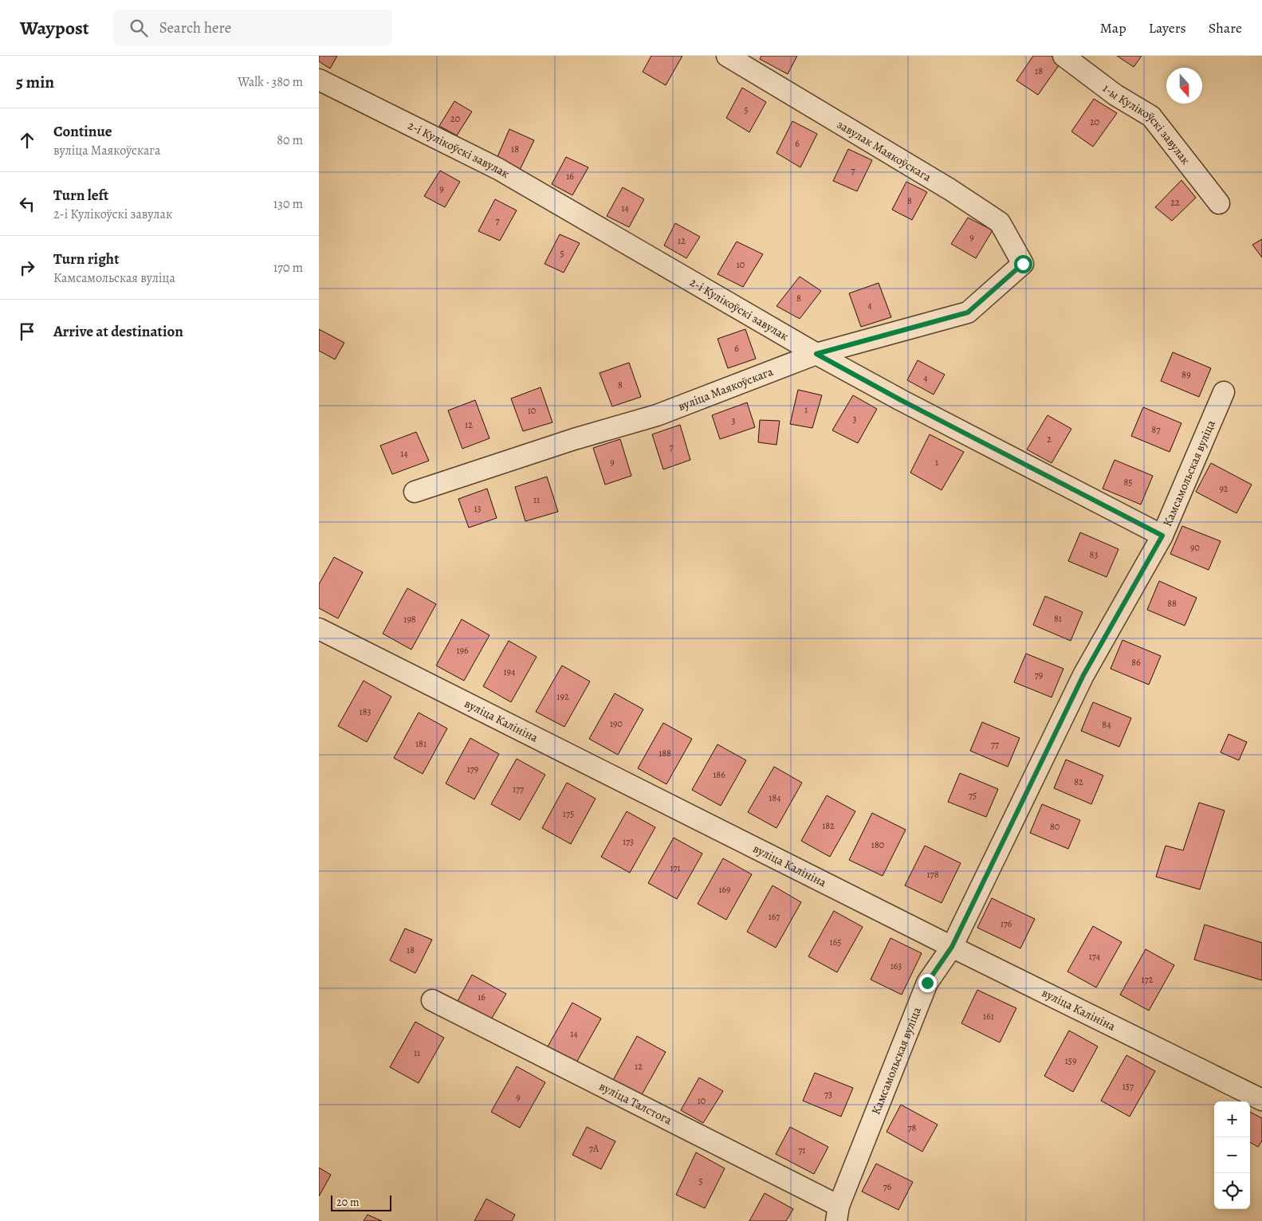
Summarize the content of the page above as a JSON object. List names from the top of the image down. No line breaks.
{"streets":{"street":["1-ы Кулікоўскі завулак","2-і Кулікоўскі завулак","завулак Маякоўскага","вуліца Маякоўскага","Камсамольская вуліца","вуліца Калініна","вуліца Талстога"]},"crossings":[["2-і Кулікоўскі завулак","вуліца Маякоўскага"],["2-і Кулікоўскі завулак","Камсамольская вуліца"],["завулак Маякоўскага","вуліца Маякоўскага"],["Камсамольская вуліца","вуліца Калініна"],["Камсамольская вуліца","вуліца Талстога"]],"house_numbers":["18","5","20","20","6","18","7","16","9","8","22","14","7","9","12","5","10","8","4","6","89","4","8","1","10","3","3","12","87","2","7","14","9","1","85","92","11","13","90","83","88","81","198","196","86","194","79","192","183","190","84","181","77","188","179","186","82","177","75","184","175","182","80","173","180","171","178","169","167","176","165","18","174","163","172","16","161","14","11","159","12","157","73","9","10","78","7А","71","5","76"],"scale_bar":"20 m","north":"bottom","page":{"header":"Waypost","search":"Search here","nav":["Map","Layers","Share"],"heading":["5 min","Walk · 380 m"],"list":[["Continue","вуліца Маякоўскага","80 m"],["Turn left","2-і Кулікоўскі завулак","130 m"],["Turn right","Камсамольская вуліца","170 m"],"Arrive at destination"],"map_buttons":["+","−"],"scale":"20 m"}}
